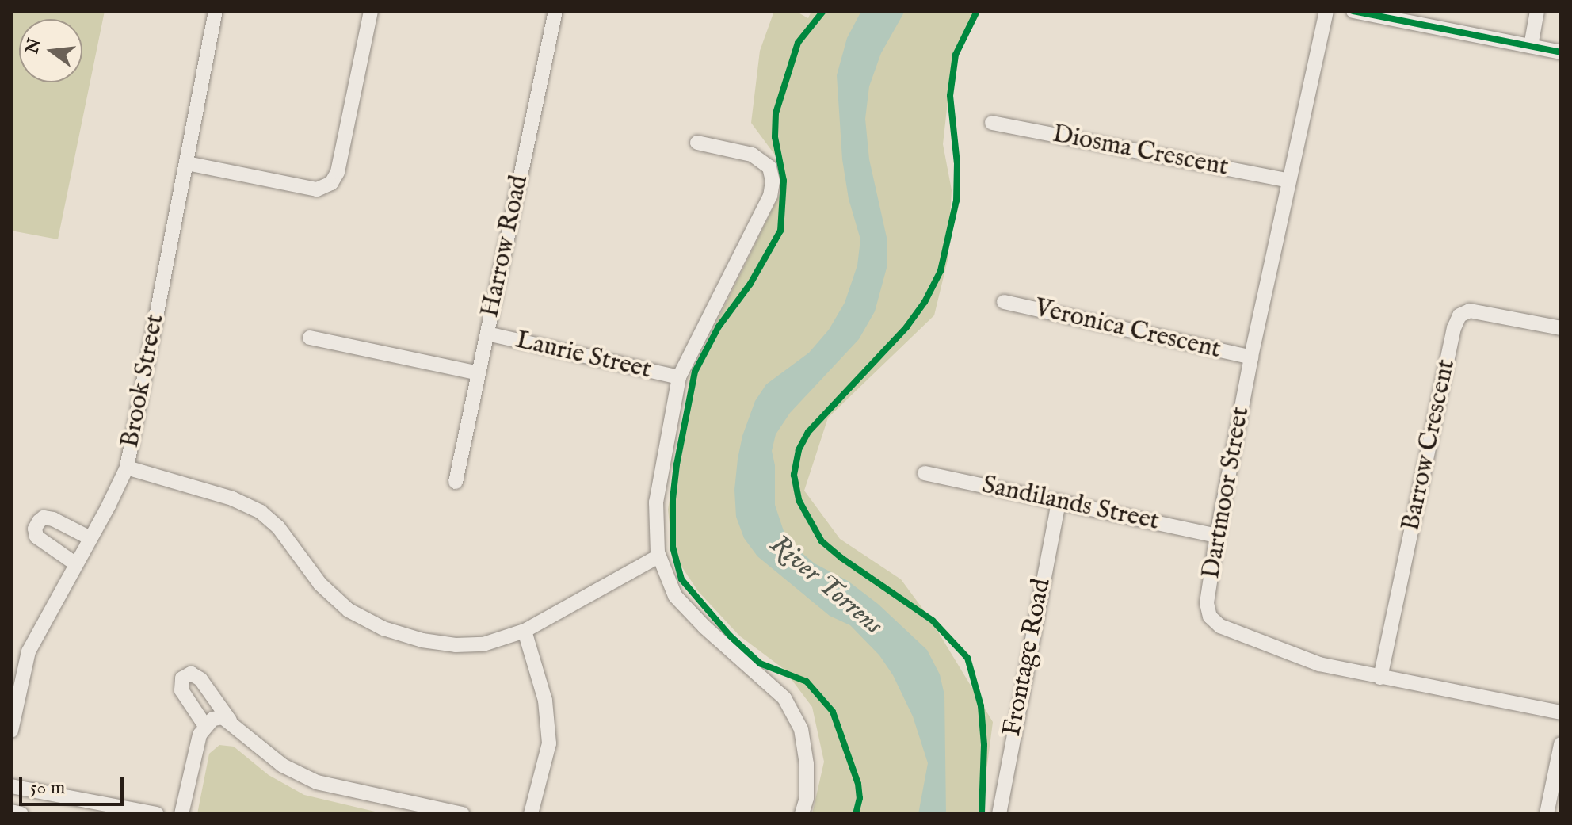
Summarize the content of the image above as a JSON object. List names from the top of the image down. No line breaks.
{"streets":{"street":["Diosma Crescent","Harrow Road","Veronica Crescent","Laurie Street","Brook Street","Barrow Crescent","Dartmoor Street","Sandilands Street","Frontage Road"]},"crossings":[["Diosma Crescent","Dartmoor Street"],["Harrow Road","Laurie Street"],["Veronica Crescent","Dartmoor Street"],["Barrow Crescent","Dartmoor Street"],["Dartmoor Street","Sandilands Street"],["Sandilands Street","Frontage Road"]],"water":["River Torrens"],"scale_bar":"50 m","north":"left"}
